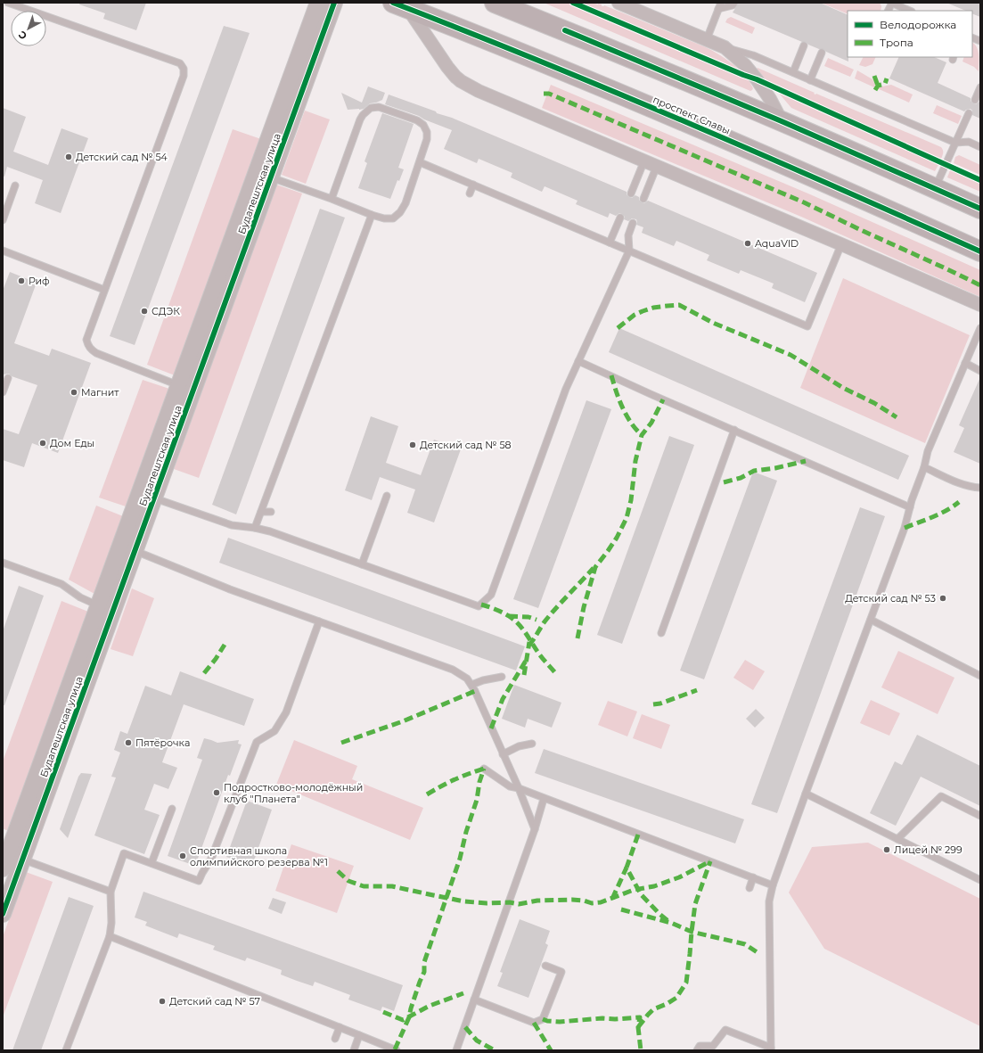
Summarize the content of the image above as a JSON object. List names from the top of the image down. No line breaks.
{"streets":{"main road":["проспект Славы"],"street":["Будапештская улица"]},"places":["Детский сад № 54","AquaVID","Риф","СДЭК","Магнит","Дом Еды","Детский сад № 58","Детский сад № 53","Пятёрочка","Подростково-молодёжный клуб \"Планета\"","Лицей № 299","Спортивная школа олимпийского резерва №1","Детский сад № 57"],"legend":["Велодорожка","Тропа"],"north":"bottom left"}
